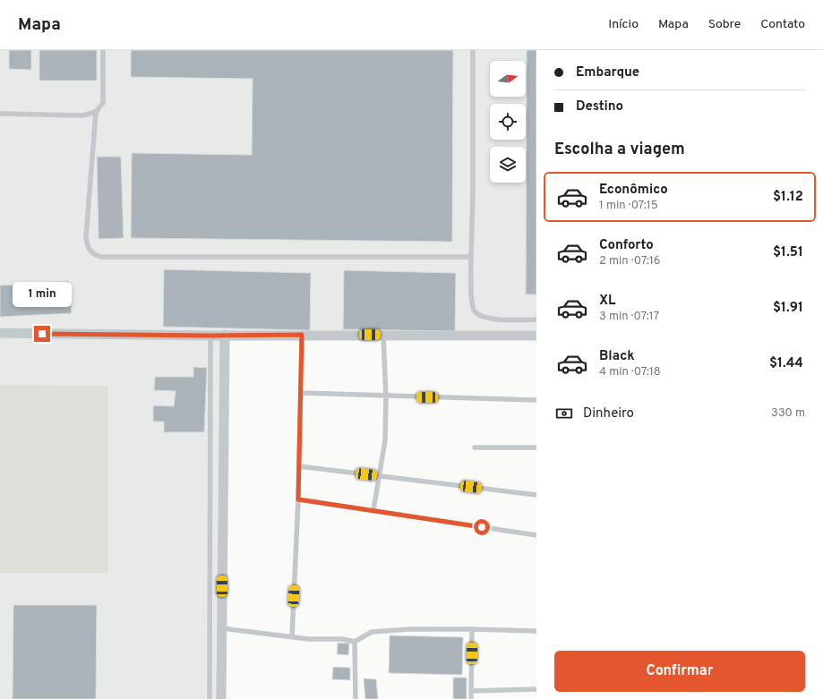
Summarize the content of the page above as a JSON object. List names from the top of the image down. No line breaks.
{"north":"right","page":{"header":"Mapa","nav":["Início","Mapa","Sobre","Contato"],"banner":["Embarque","Destino"],"heading":"Escolha a viagem","list":[{"name":"Econômico","note":"1 min · 07:15","value":"$1.12"},{"name":"Conforto","note":"2 min · 07:16","value":"$1.51"},{"name":"XL","note":"3 min · 07:17","value":"$1.91"},{"name":"Black","note":"4 min · 07:18","value":"$1.44"}],"bubble":"1 min","pay":["Dinheiro","330 m"],"buttons":"Confirmar"}}
